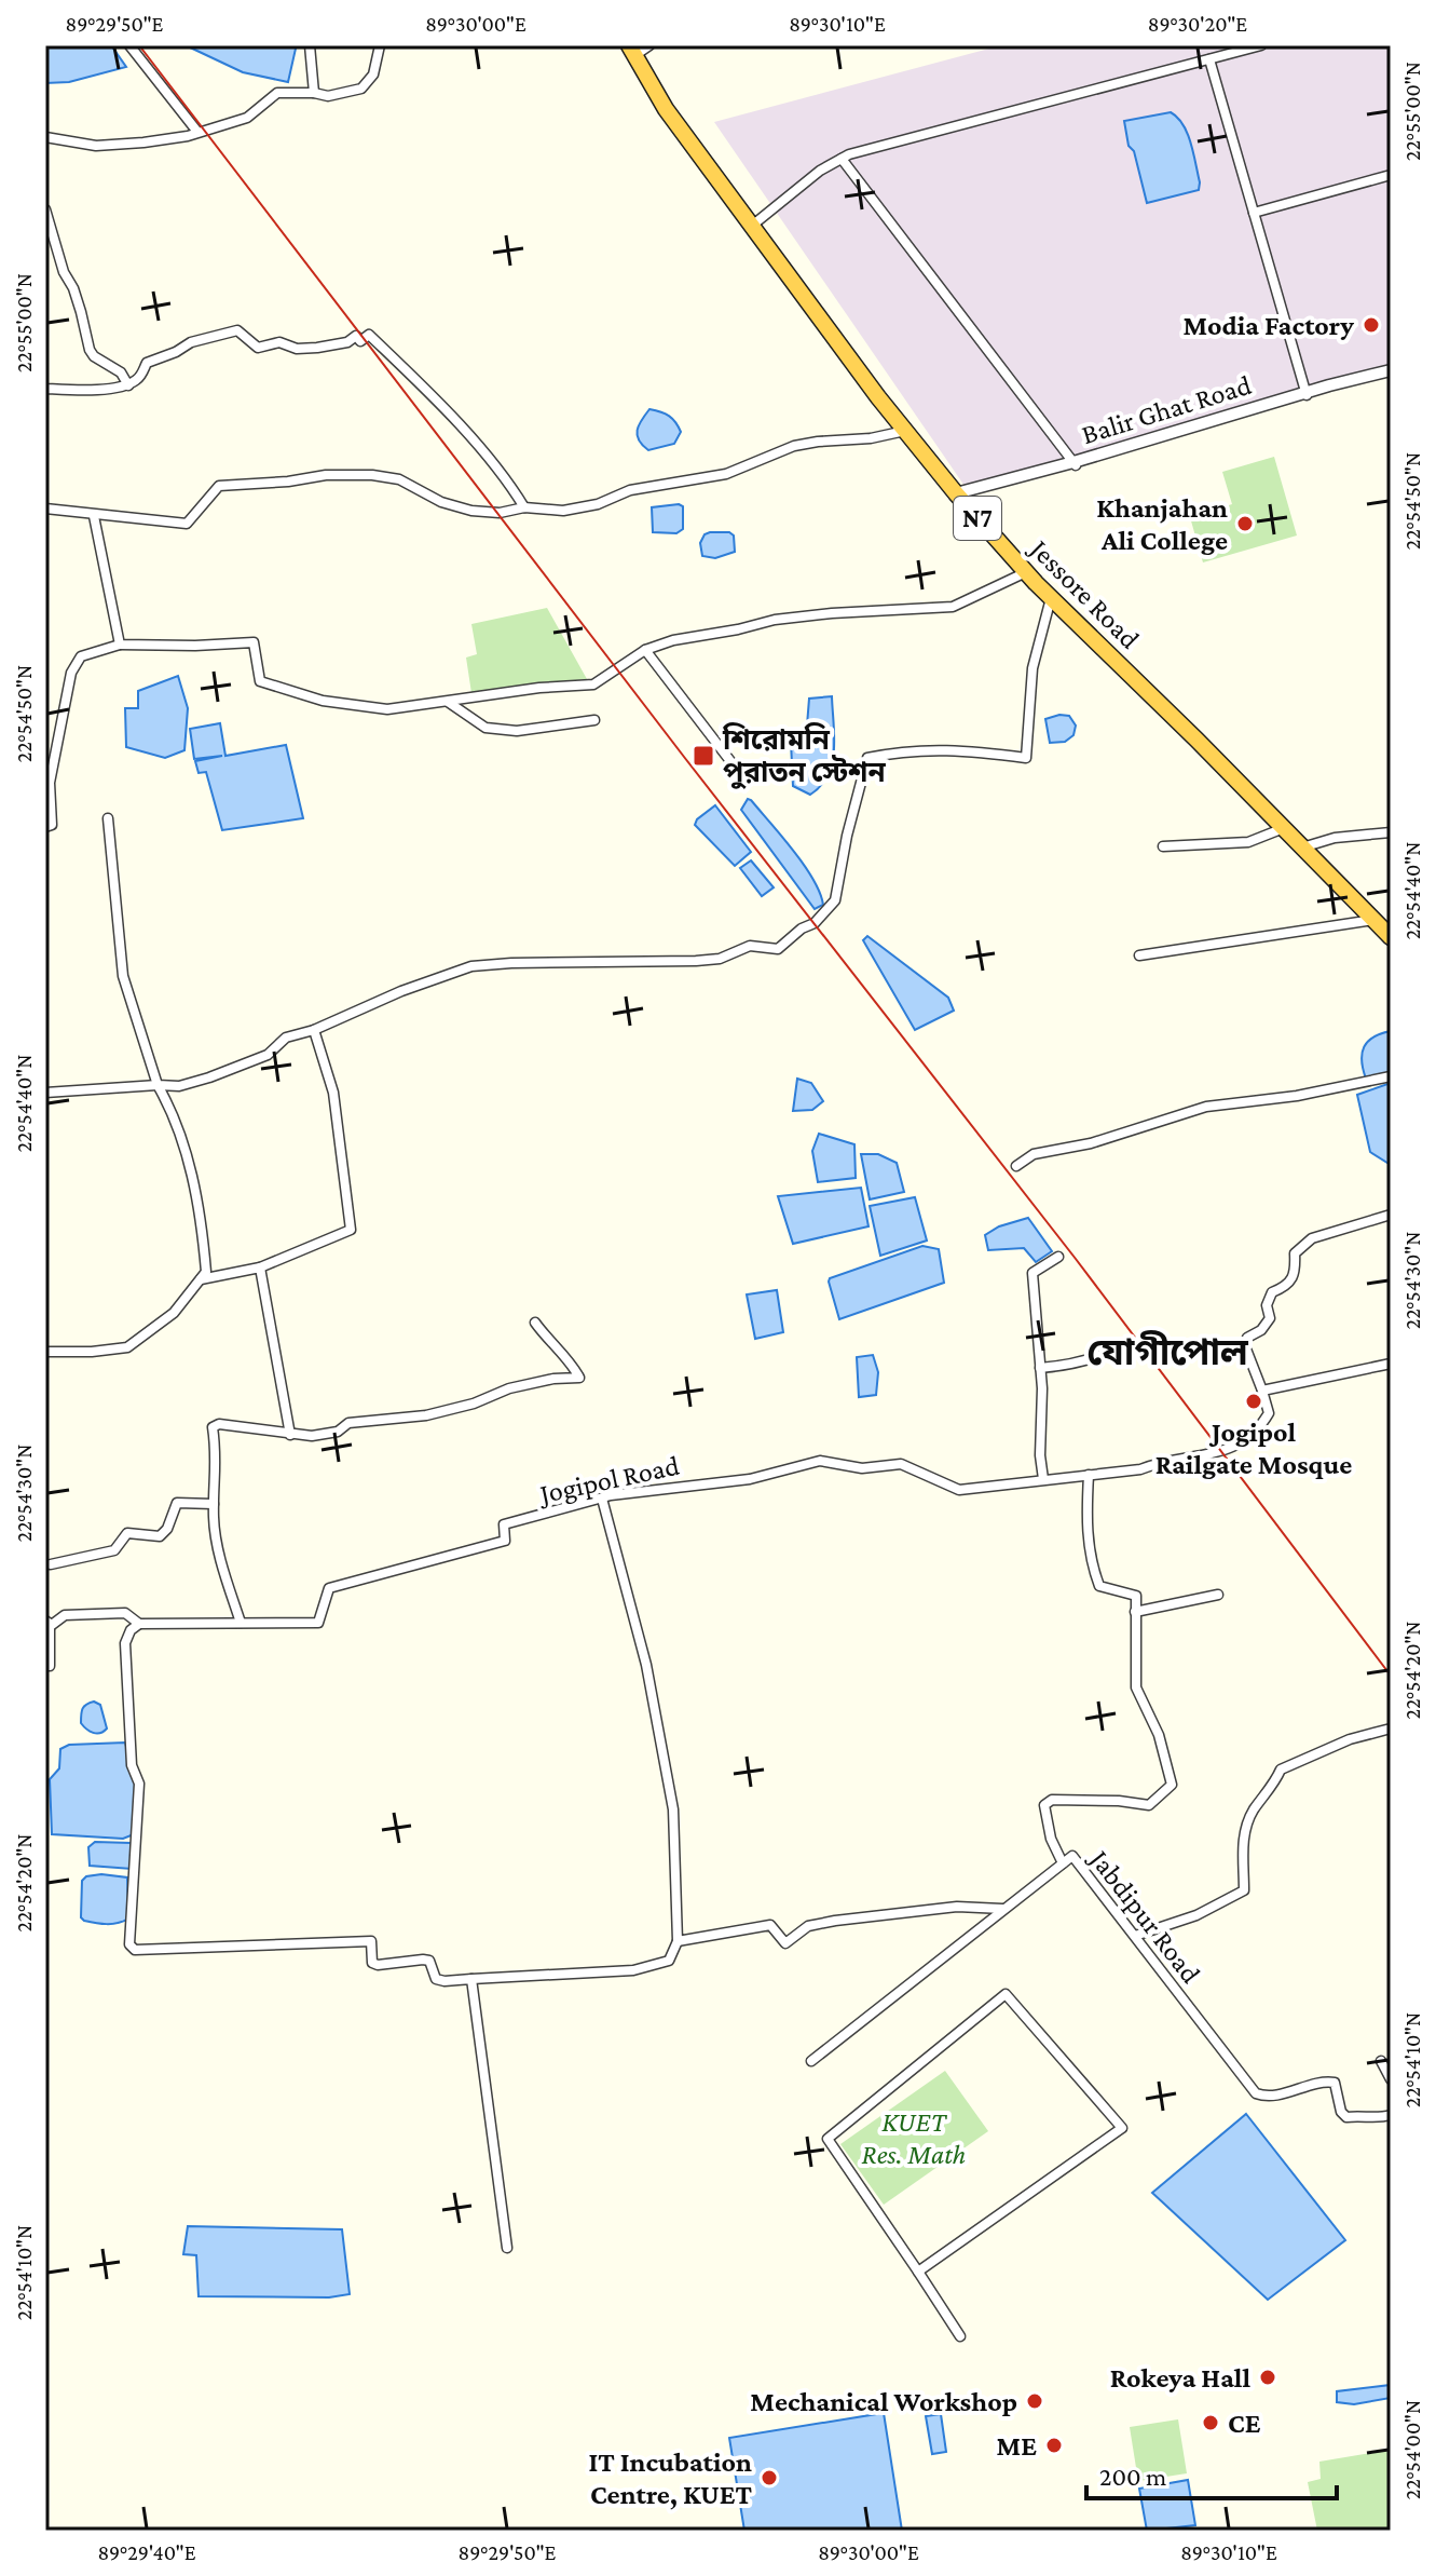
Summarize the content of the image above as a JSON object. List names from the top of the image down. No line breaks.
{"streets":{"highway":["N7","Jessore Road"],"street":["Balir Ghat Road","Jogipol Road","Jabdipur Road"]},"crossings":[["Balir Ghat Road","Jessore Road"]],"districts":["যোগীপোল"],"parks":["KUET Res. Math"],"places":{"other":["Modia Factory","Khanjahan Ali College","Jogipol Railgate Mosque","Rokeya Hall","Mechanical Workshop","CE","ME","IT Incubation Centre, KUET"],"transit":["শিরোমনি পুরাতন স্টেশন"]},"scale_bar":"200 m","coordinates":["89°29'50\"E","89°30'00\"E","89°30'10\"E","89°30'20\"E","22°55'00\"N","22°54'50\"N","22°54'40\"N","22°54'30\"N","22°54'20\"N","22°54'10\"N","22°54'00\"N","89°29'40\"E"]}
